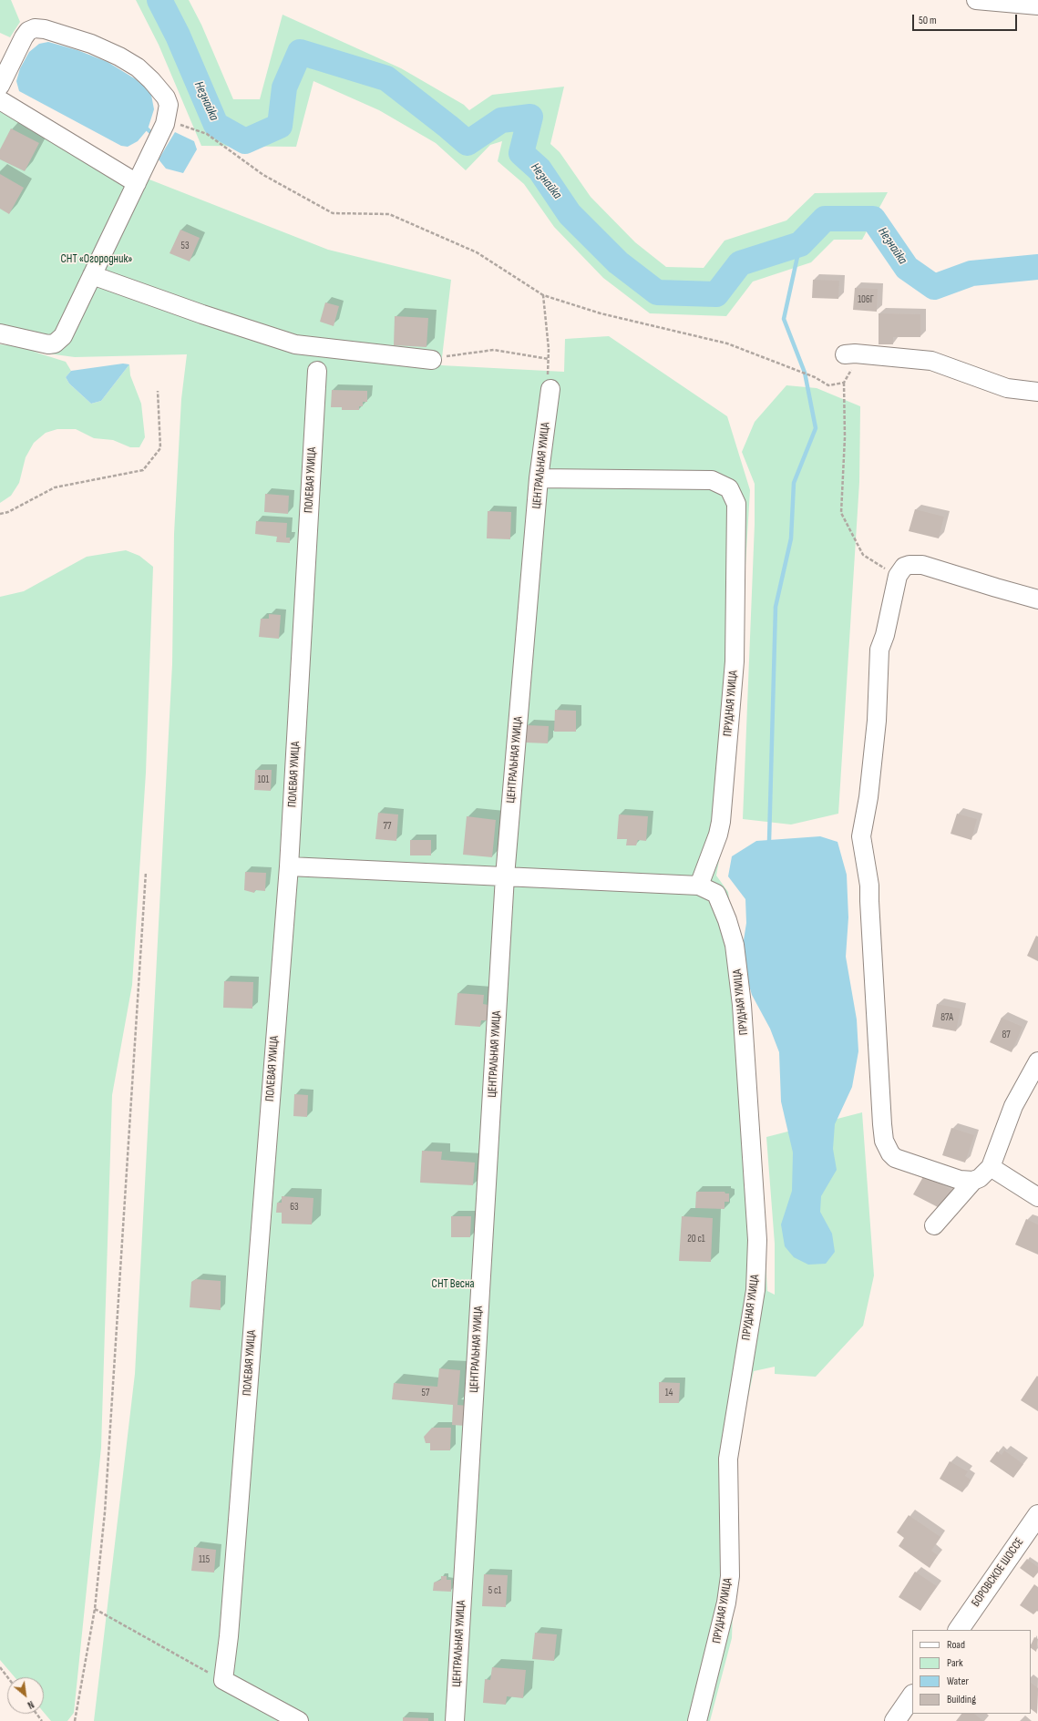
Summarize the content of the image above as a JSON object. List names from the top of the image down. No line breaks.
{"streets":{"main road":["БОРОВСКОЕ ШОССЕ"],"street":["ЦЕНТРАЛЬНАЯ УЛИЦА","ПОЛЕВАЯ УЛИЦА","ПРУДНАЯ УЛИЦА"]},"crossings":[["ЦЕНТРАЛЬНАЯ УЛИЦА","ПРУДНАЯ УЛИЦА"]],"water":["Незнайка"],"parks":["СНТ «Огородник»","СНТ Весна"],"house_numbers":["53","106Г","101","77","87А","87","63","20 с1","57","14","115","5 с1"],"legend":["Road","Park","Water","Building"],"scale_bar":"50 m","north":"bottom right"}
